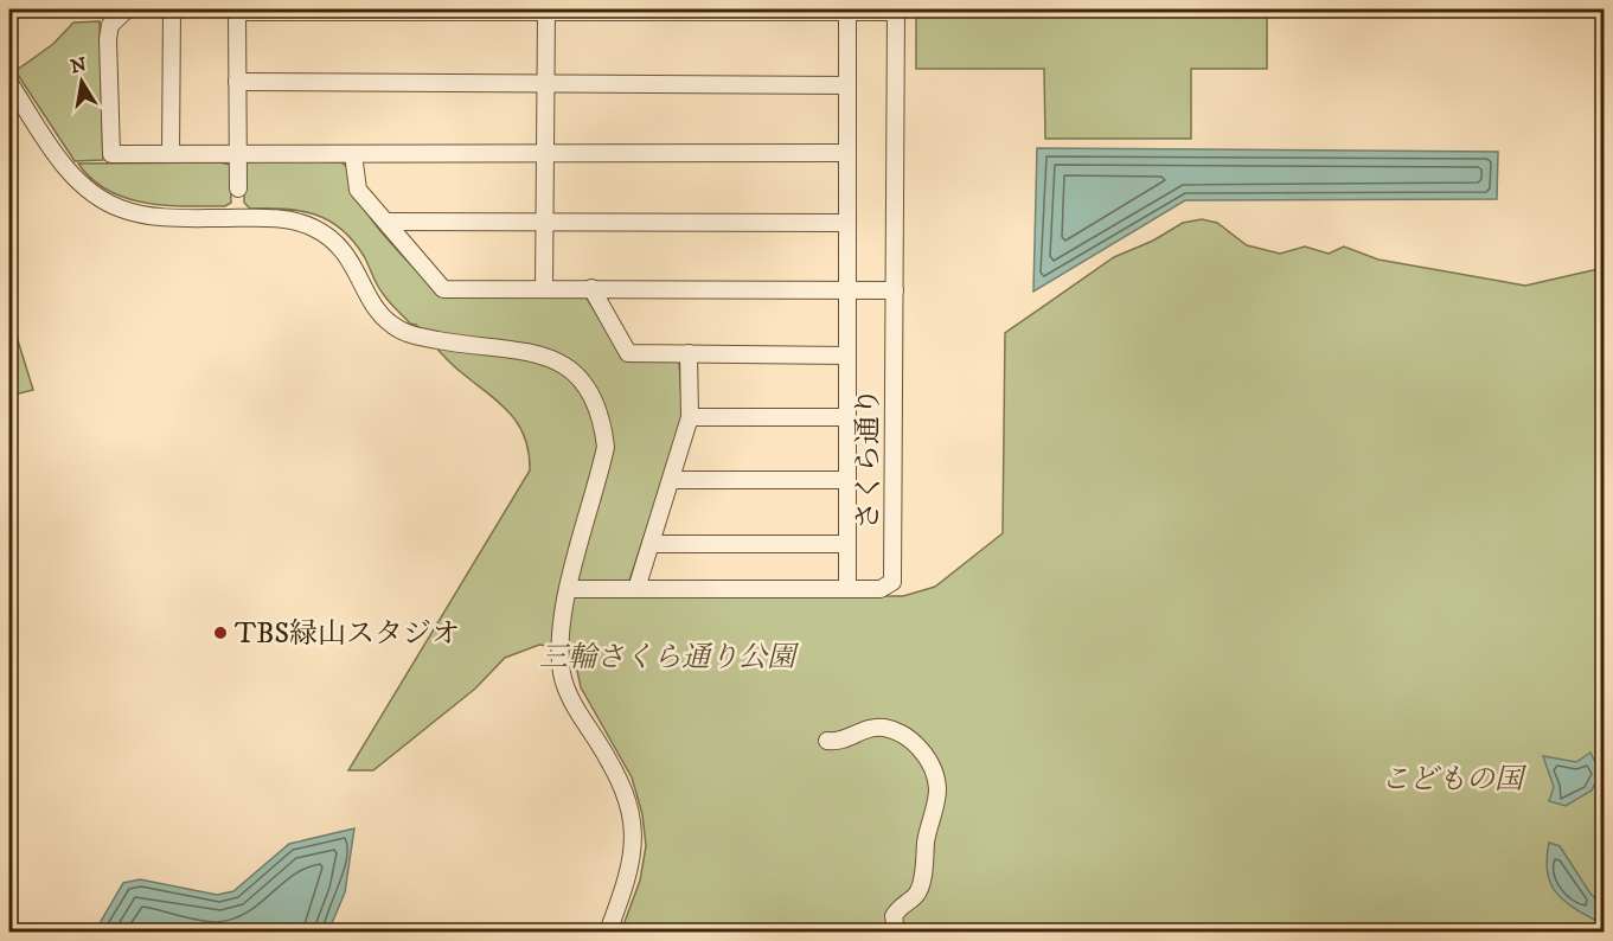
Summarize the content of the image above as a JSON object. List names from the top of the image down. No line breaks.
{"streets":{"street":["さくら通り"]},"parks":["三輪さくら通り公園","こどもの国"],"places":["TBS緑山スタジオ"],"north":"top"}
